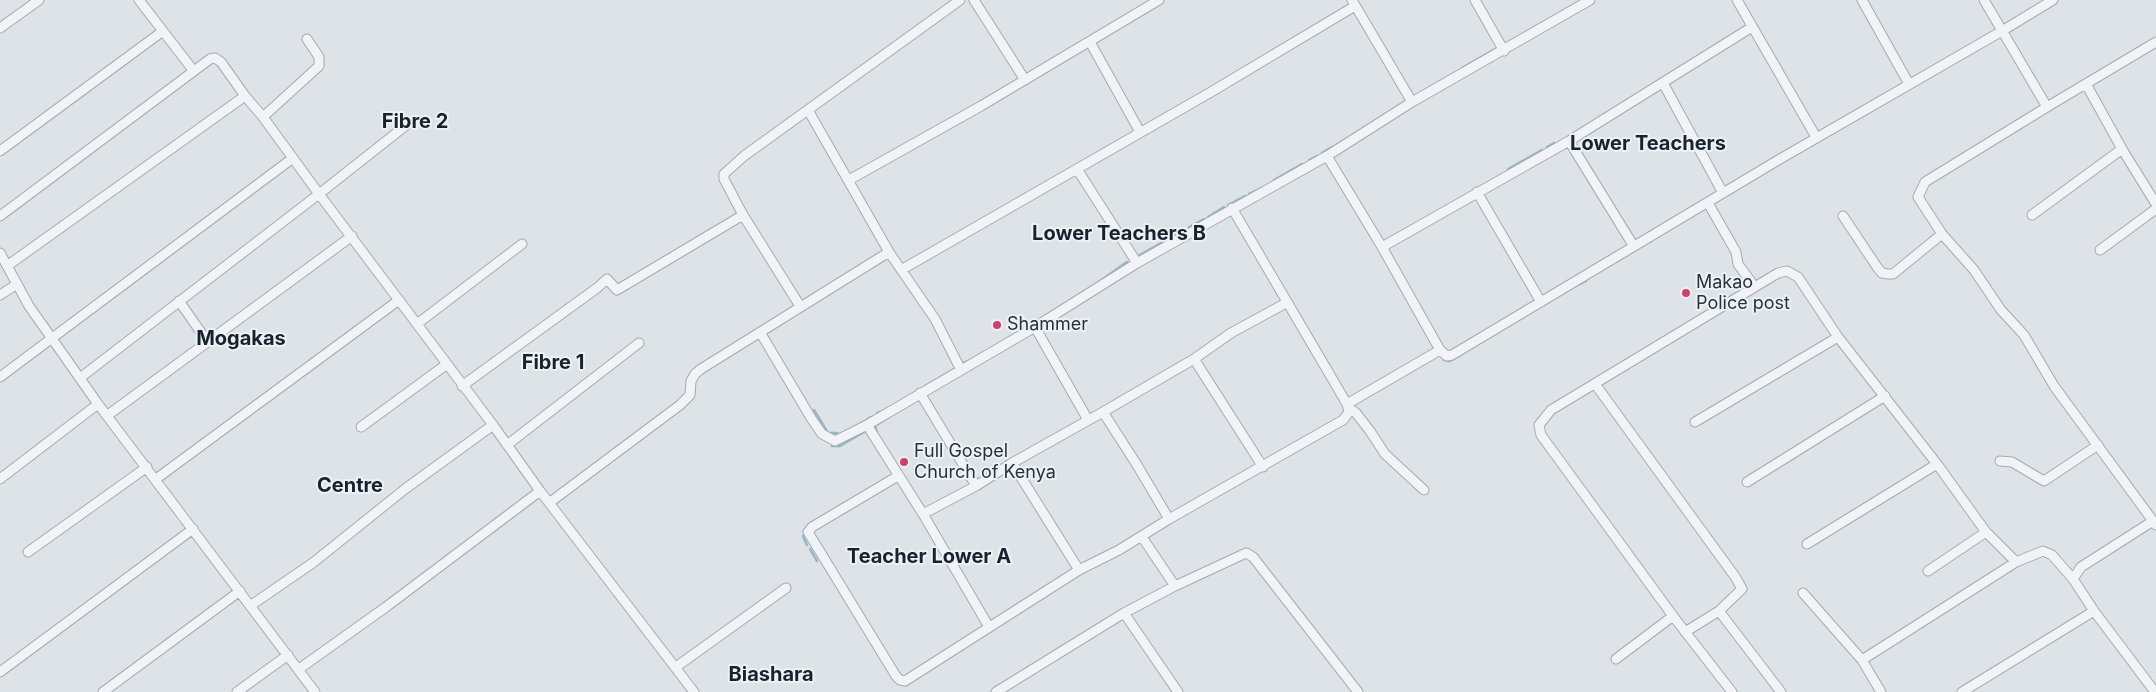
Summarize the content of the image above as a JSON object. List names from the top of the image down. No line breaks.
{"districts":["Fibre 2","Lower Teachers","Lower Teachers B","Mogakas","Fibre 1","Centre","Teacher Lower A","Biashara"],"places":["Makao Police post","Shammer","Full Gospel Church of Kenya"]}
